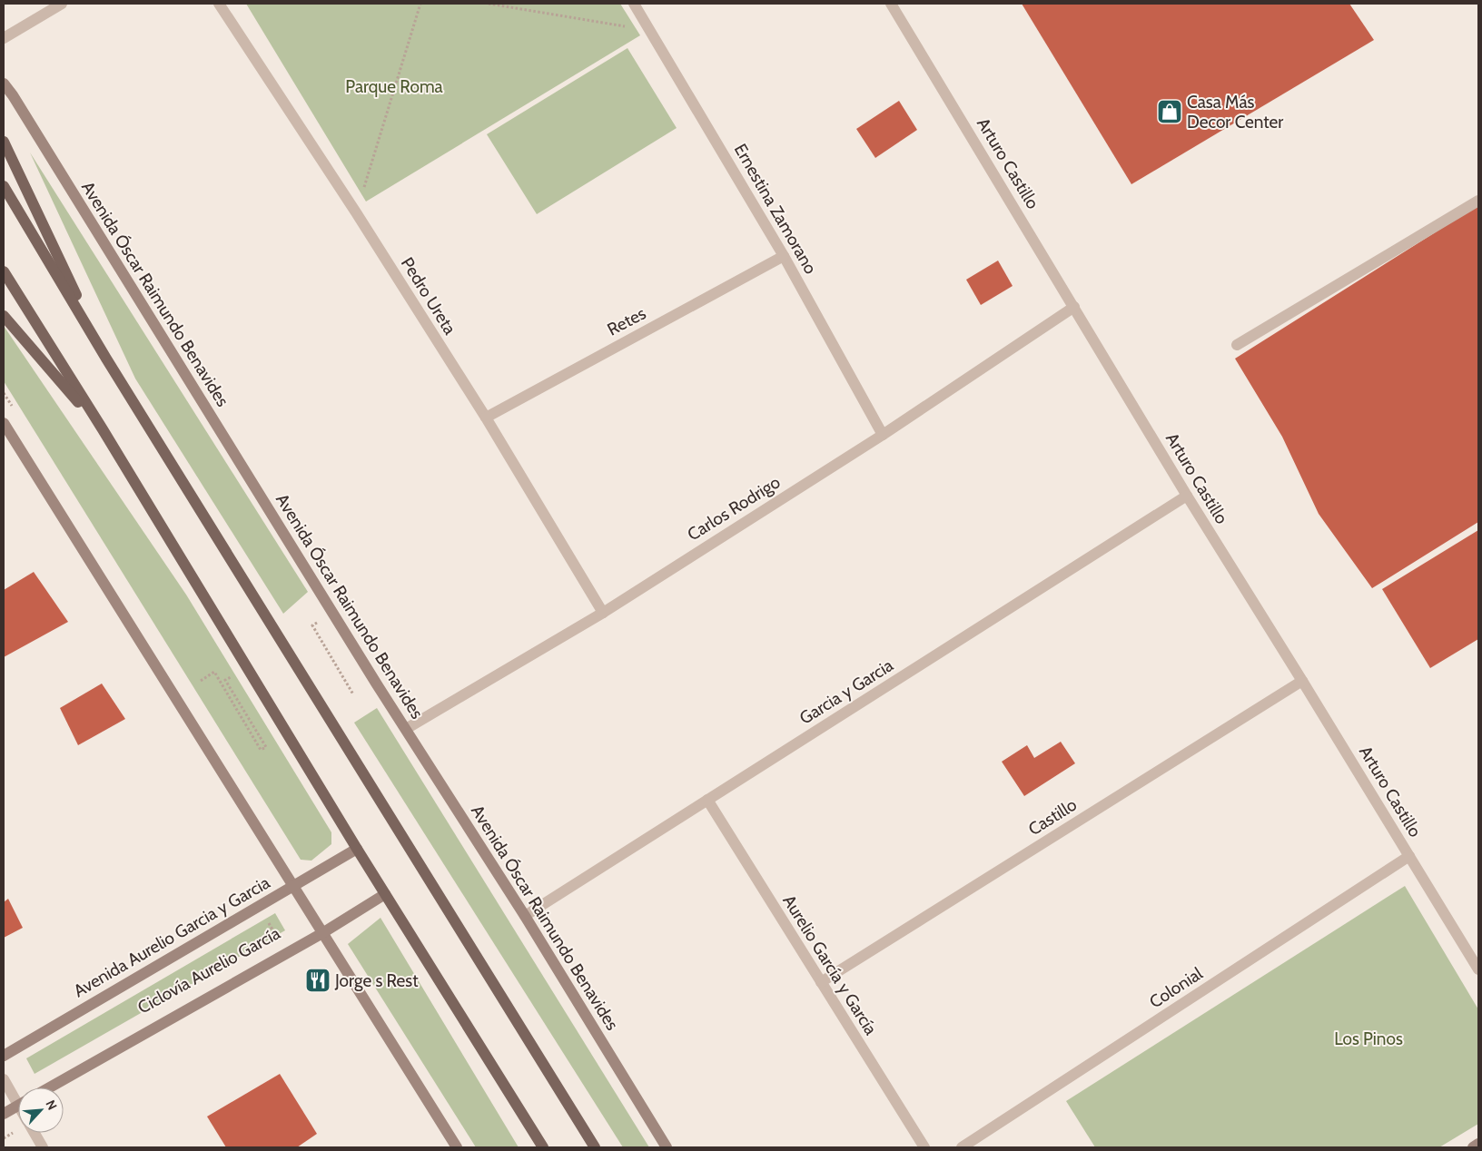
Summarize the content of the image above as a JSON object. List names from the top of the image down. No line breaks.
{"streets":{"main road":["Avenida Óscar Raimundo Benavides","Avenida Aurelio Garcia y Garcia"],"street":["Arturo Castillo","Ernestina Zamorano","Pedro Ureta","Retes","Carlos Rodrigo","Garcia y Garcia","Castillo","Aurelio García y García","Colonial"]},"crossings":[["Arturo Castillo","Carlos Rodrigo"],["Arturo Castillo","Garcia y Garcia"],["Arturo Castillo","Castillo"],["Arturo Castillo","Colonial"],["Ernestina Zamorano","Retes"],["Ernestina Zamorano","Carlos Rodrigo"],["Avenida Óscar Raimundo Benavides","Carlos Rodrigo"],["Avenida Óscar Raimundo Benavides","Garcia y Garcia"],["Pedro Ureta","Retes"],["Pedro Ureta","Carlos Rodrigo"],["Garcia y Garcia","Aurelio García y García"],["Castillo","Aurelio García y García"]],"parks":["Parque Roma","Los Pinos"],"places":{"shop":["Casa Más Decor Center"],"restaurant":["Jorge s Rest"]},"north":"top right"}
